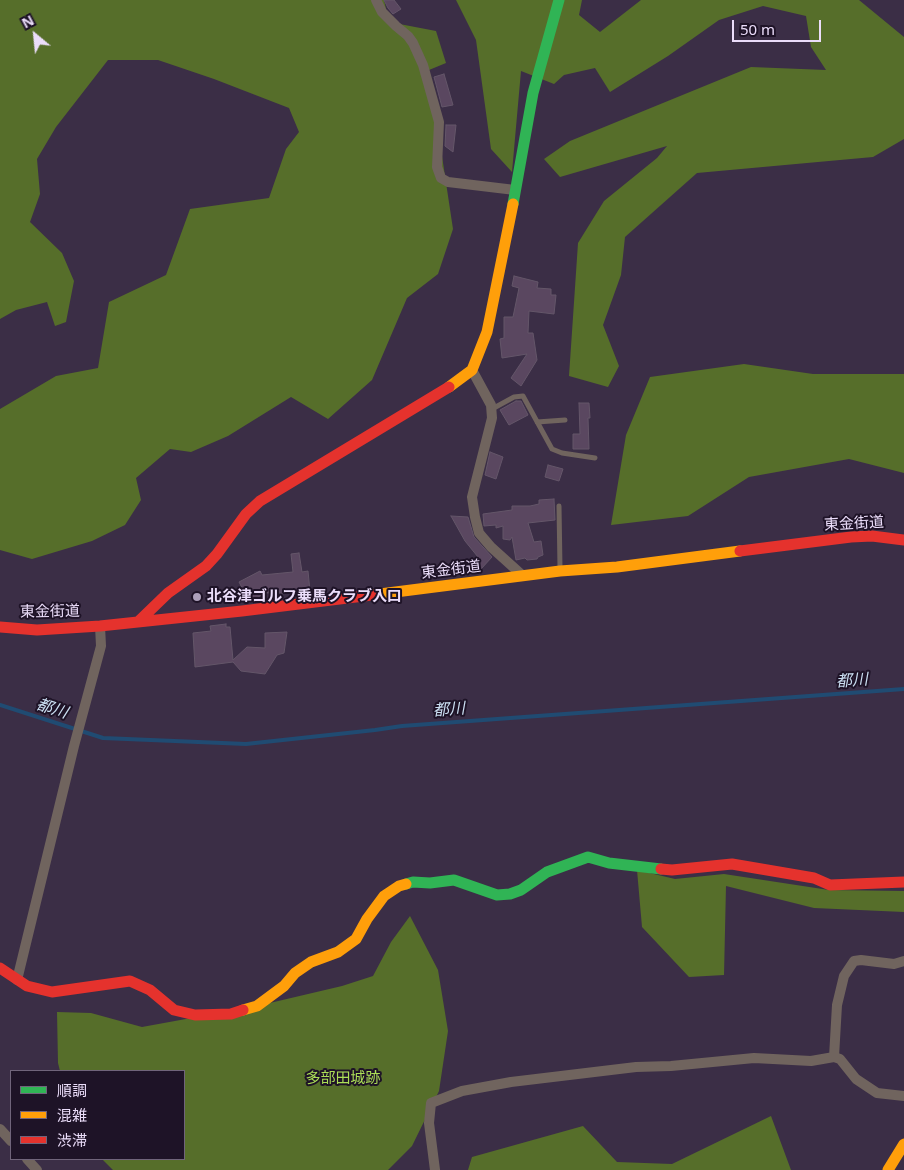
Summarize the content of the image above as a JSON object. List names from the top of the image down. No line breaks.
{"streets":{"main road":["東金街道"]},"water":["都川"],"parks":["多部田城跡"],"places":["北谷津ゴルフ乗馬クラブ入口"],"legend":["順調","混雑","渋滞"],"scale_bar":"50 m","north":"top left"}
